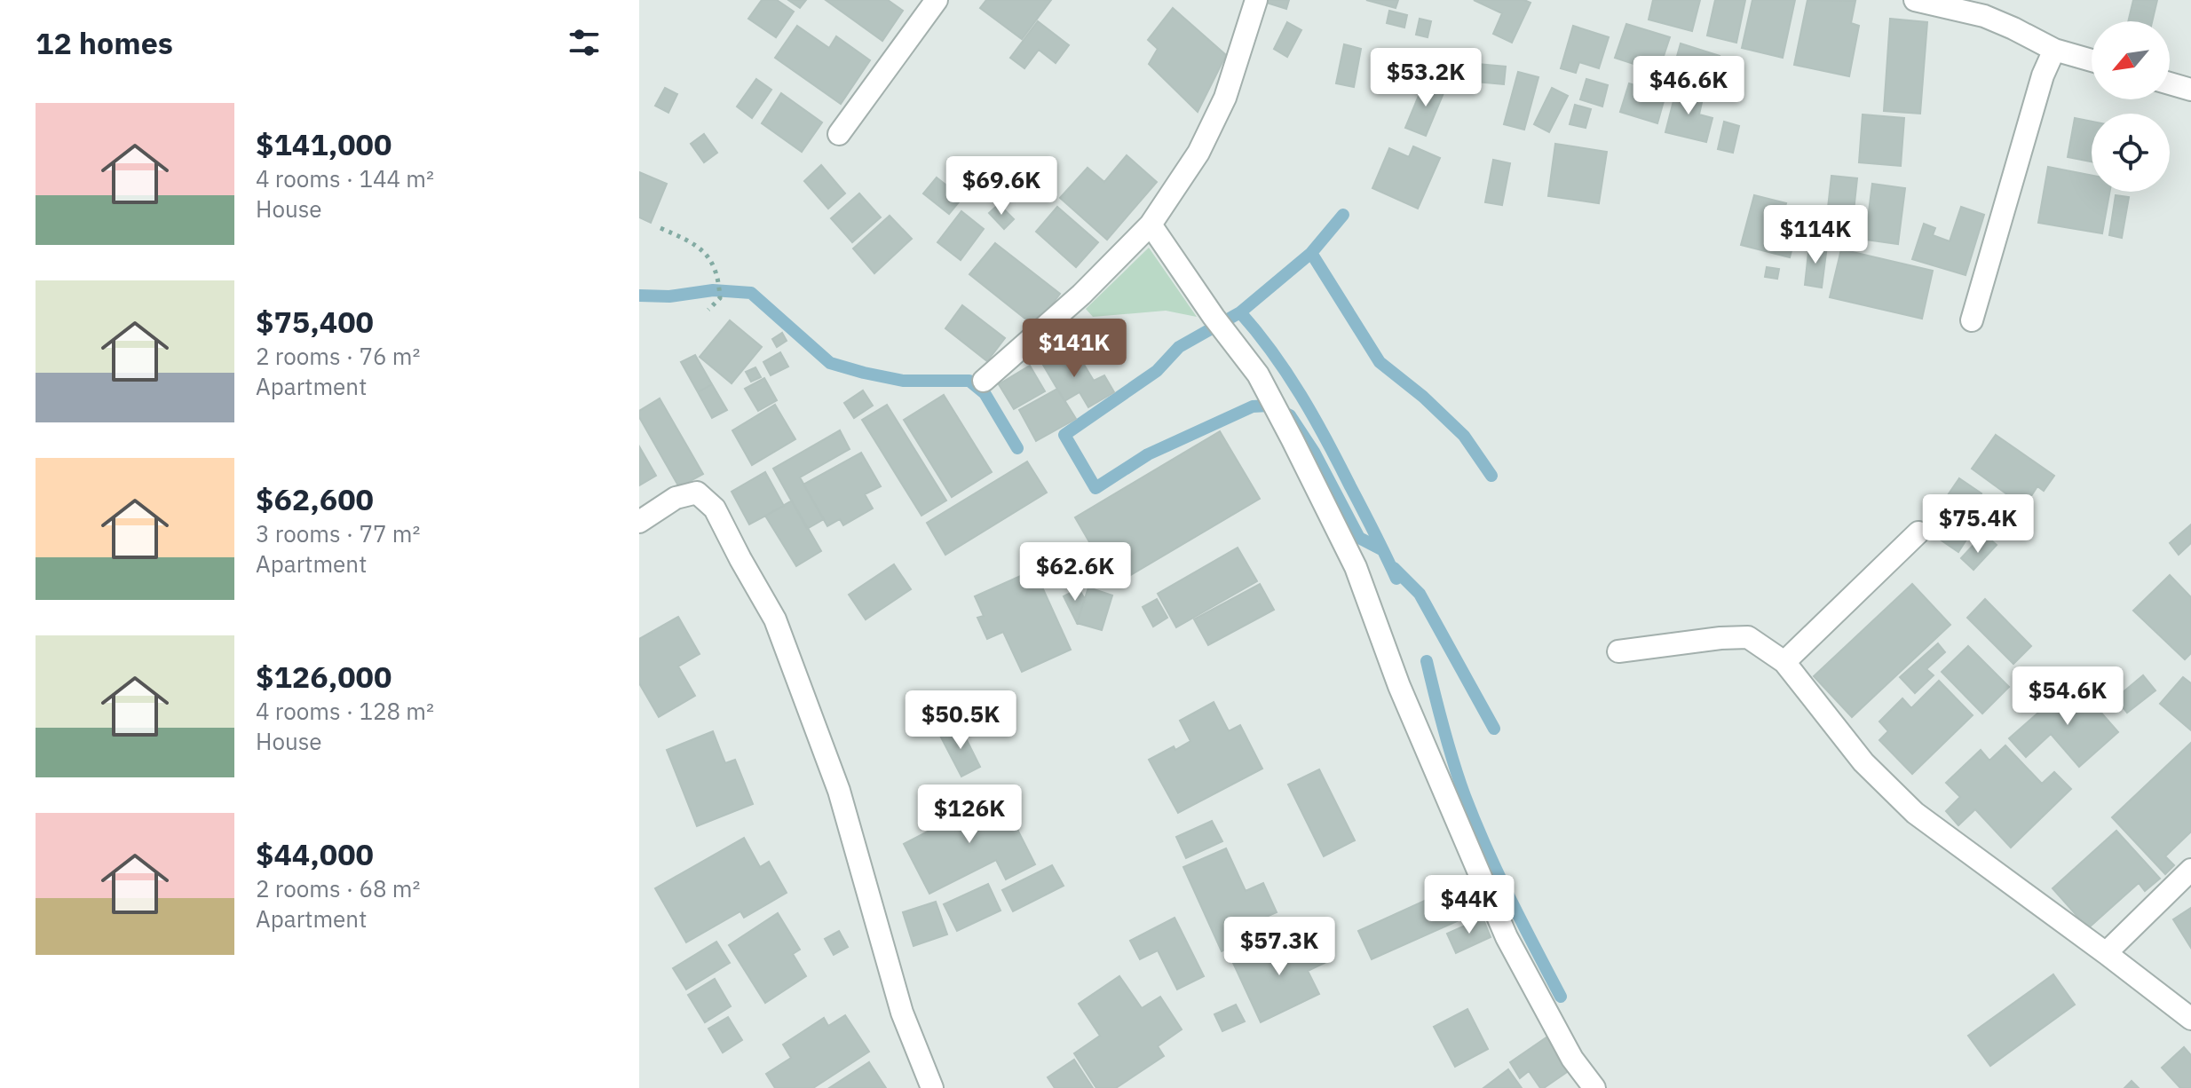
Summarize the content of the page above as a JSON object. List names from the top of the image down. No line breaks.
{"north":"bottom left","page":{"heading":"12 homes","price":["$53.2K","$46.6K","$69.6K","$114K","$141K","$75.4K","$62.6K","$54.6K","$50.5K","$126K","$44K","$57.3K"],"list":[{"name":"$141,000","note":"4 rooms · 144 m² · House"},{"name":"$75,400","note":"2 rooms · 76 m² · Apartment"},{"name":"$62,600","note":"3 rooms · 77 m² · Apartment"},{"name":"$126,000","note":"4 rooms · 128 m² · House"},{"name":"$44,000","note":"2 rooms · 68 m² · Apartment"}]}}
